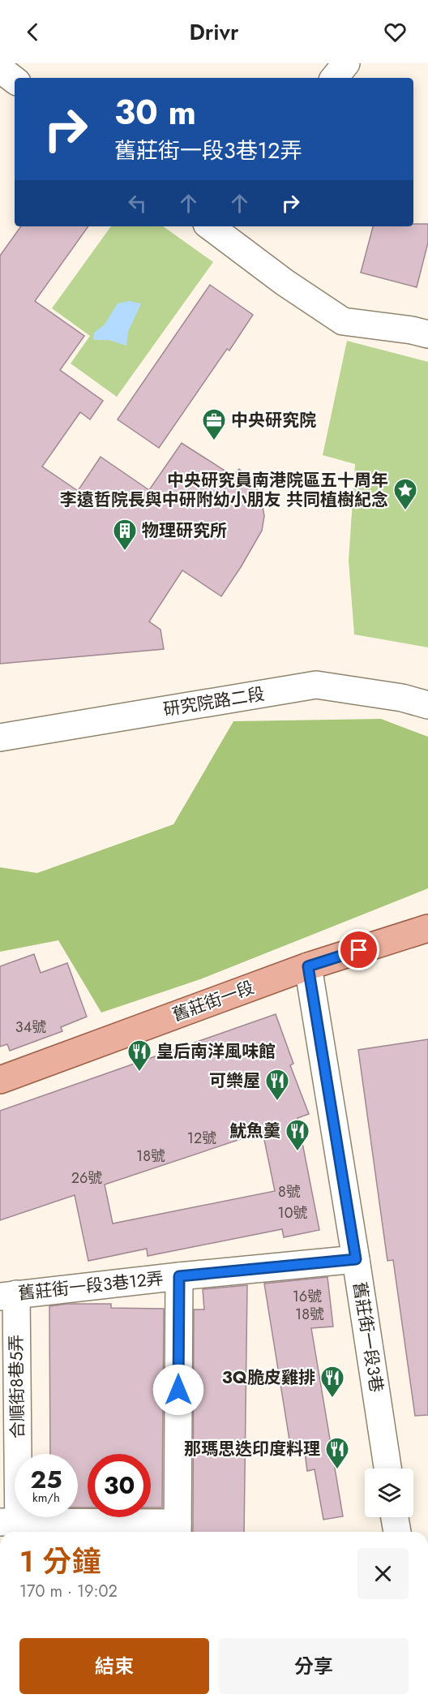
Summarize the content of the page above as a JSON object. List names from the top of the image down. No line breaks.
{"streets":{"main road":["舊莊街一段"],"street":["研究院路二段","舊莊街一段3巷12弄","舊莊街一段3巷","合順街8巷5弄"]},"crossings":[["舊莊街一段","舊莊街一段3巷"],["舊莊街一段3巷12弄","舊莊街一段3巷"],["舊莊街一段3巷12弄","合順街8巷5弄"]],"places":{"office":["中央研究院"],"place":["中央研究員南港院區五十周年 李遠哲院長與中研附幼小朋友 共同植樹紀念"],"building":["物理研究所"],"restaurant":["皇后南洋風味館","可樂屋","魷魚羹","3Q脆皮雞排","那瑪思迭印度料理"]},"house_numbers":["34號","12號","18號","26號","8號","10號","16號","18號"],"page":{"header":"Drivr","turn":["30 m","舊莊街一段3巷12弄"],"speed":"25 km/h","limit":"30","heading":["1 分鐘","170 m · 19:02"],"buttons":["結束","分享"]}}
